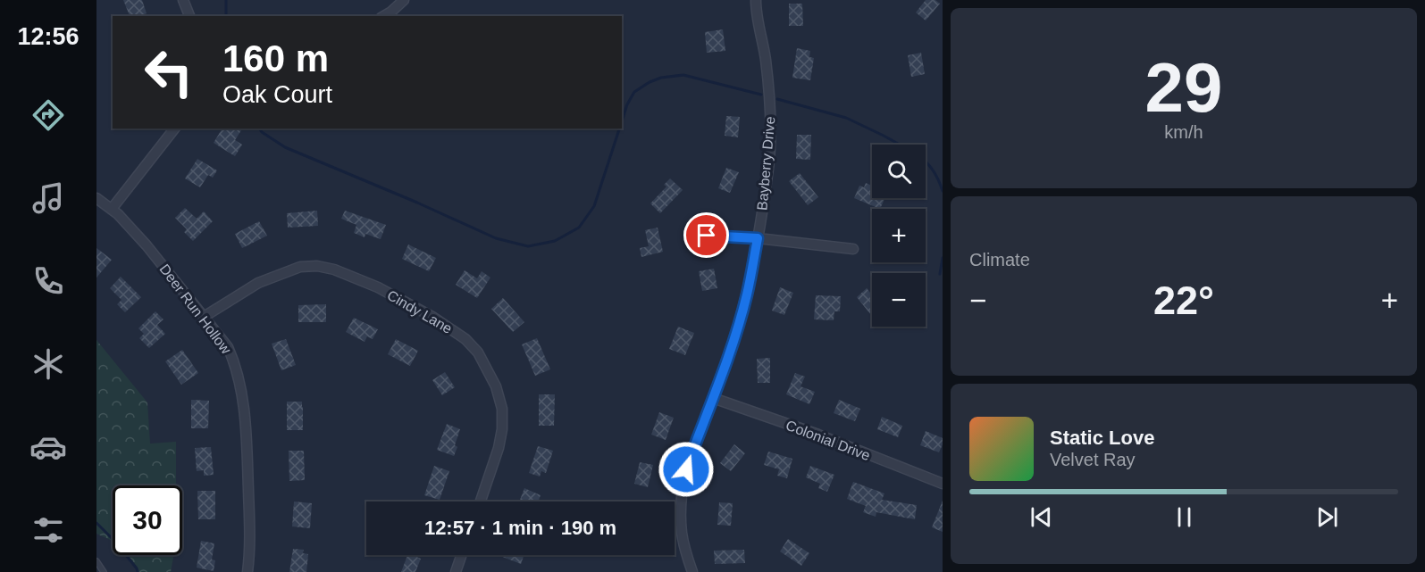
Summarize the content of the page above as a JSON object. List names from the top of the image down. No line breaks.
{"streets":{"street":["Bayberry Drive","Deer Run Hollow","Cindy Lane","Colonial Drive"]},"crossings":[["Bayberry Drive","Colonial Drive"],["Deer Run Hollow","Cindy Lane"]],"page":{"tabs":"12:56","tile":[["29","km/h"],"Climate"],"turn":["160 m","Oak Court"],"map_buttons":["+","−"],"heat":["−","22°","+"],"song":["Static Love","Velvet Ray"],"limit":"30","trip":"12:57 · 1 min · 190 m"}}
